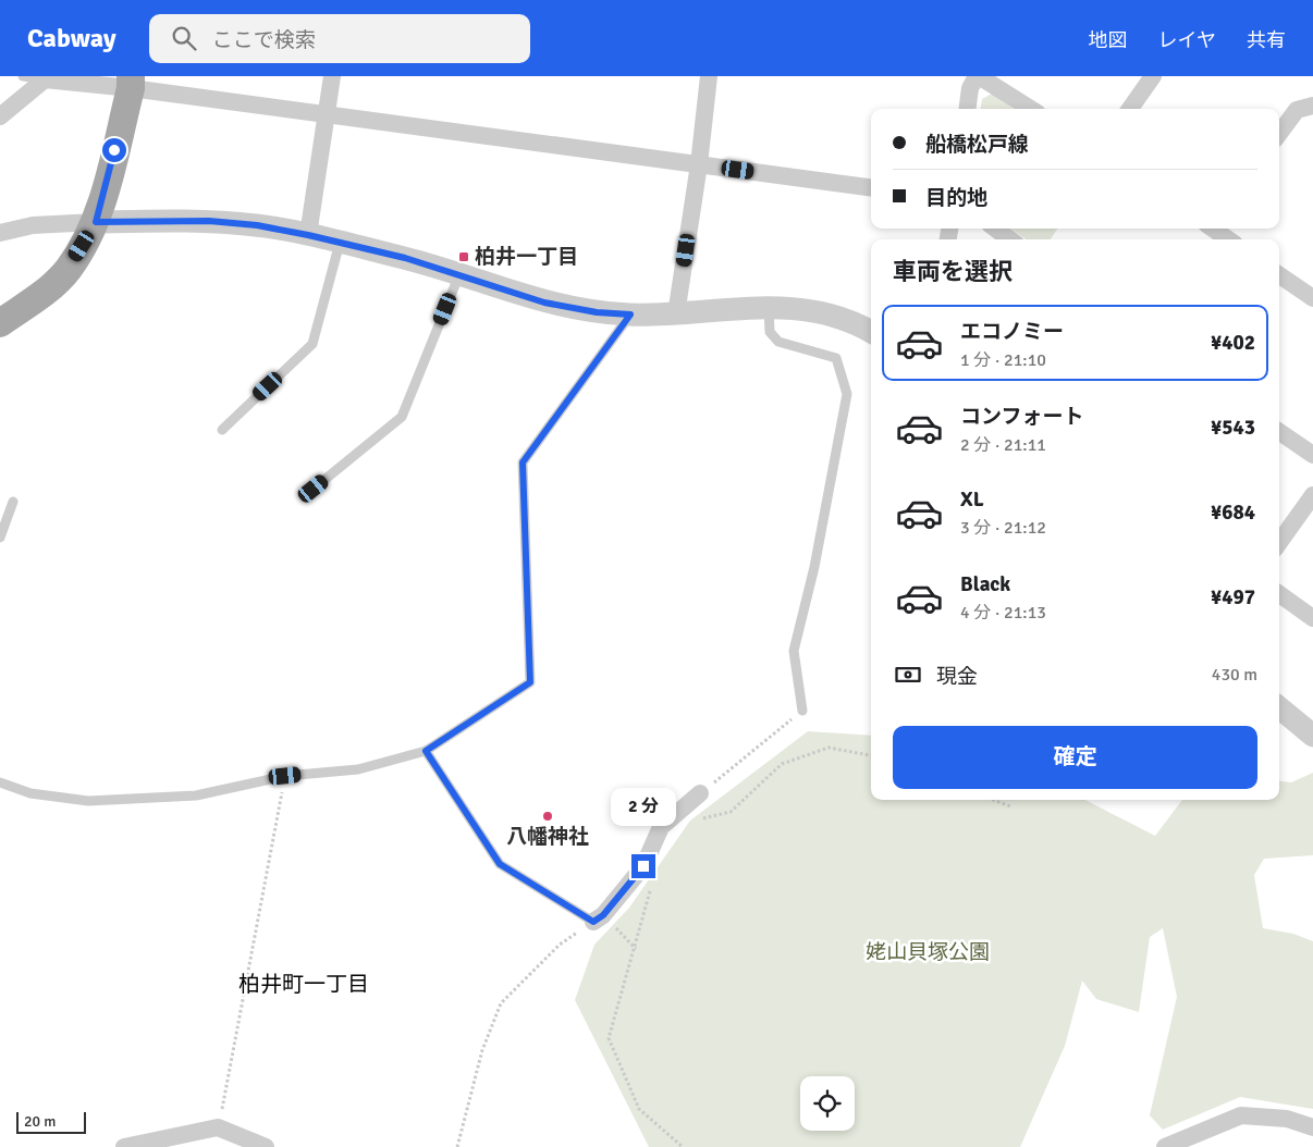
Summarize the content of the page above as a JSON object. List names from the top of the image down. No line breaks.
{"districts":["柏井町一丁目"],"parks":["姥山貝塚公園"],"places":{"transit":["柏井一丁目"],"other":["八幡神社"]},"scale_bar":"20 m","page":{"header":"Cabway","search":"ここで検索","nav":["地図","レイヤ","共有"],"banner":["船橋松戸線","目的地"],"heading":"車両を選択","list":[{"name":"エコノミー","note":"1 分 · 21:10","value":"¥402"},{"name":"コンフォート","note":"2 分 · 21:11","value":"¥543"},{"name":"XL","note":"3 分 · 21:12","value":"¥684"},{"name":"Black","note":"4 分 · 21:13","value":"¥497"}],"pay":["現金","430 m"],"buttons":"確定","bubble":"2 分","scale":"20 m"}}
